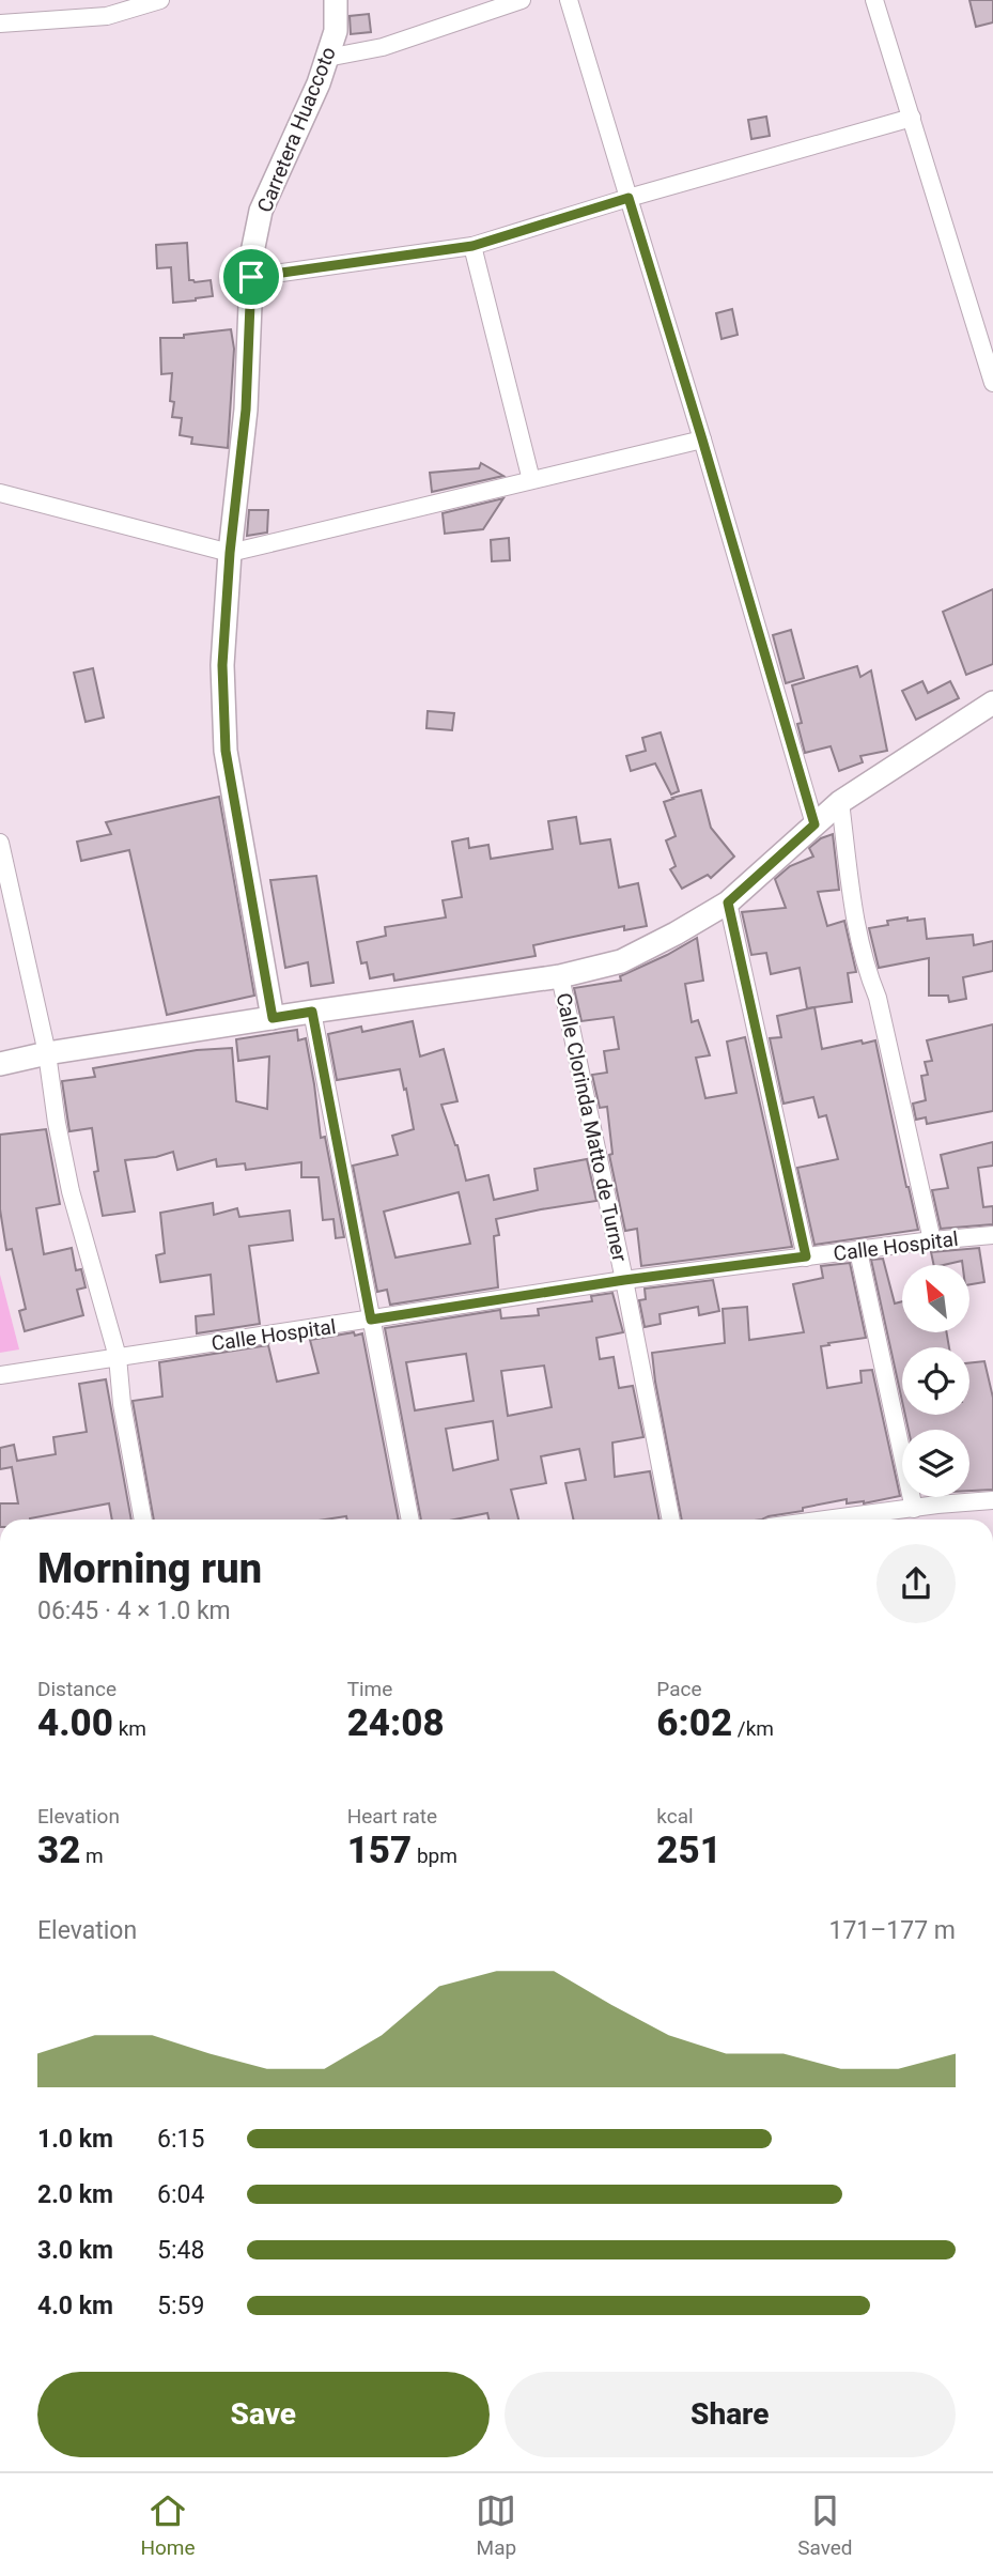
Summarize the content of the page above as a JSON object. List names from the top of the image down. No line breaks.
{"streets":{"street":["Carretera Huaccoto","Calle Clorinda Matto de Turner","Calle Hospital"]},"crossings":[["Carretera Huaccoto","Calle Clorinda Matto de Turner"],["Calle Clorinda Matto de Turner","Calle Hospital"]],"north":"top left","page":{"heading":["Morning run","06:45 · 4 × 1.0 km"],"stats":[["Distance","4.00 km"],["Time","24:08"],["Pace","6:02 /km"],["Elevation","32 m"],["Heart rate","157 bpm"],["kcal","251"]],"chart":["Elevation","171–177 m"],"list":[{"name":"1.0 km","note":"6:15"},{"name":"2.0 km","note":"6:04"},{"name":"3.0 km","note":"5:48"},{"name":"4.0 km","note":"5:59"}],"buttons":["Save","Share"],"tabs":["Home","Map","Saved"]}}
